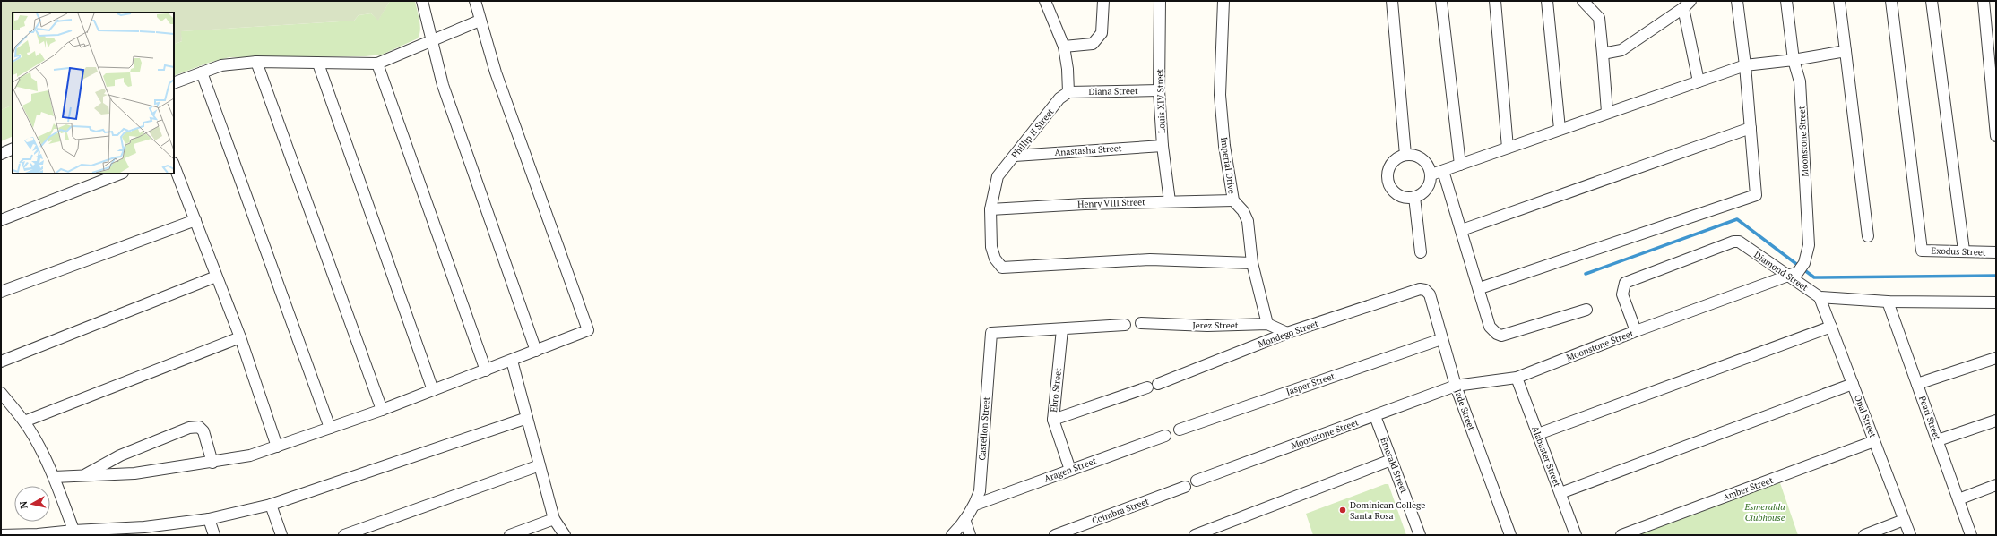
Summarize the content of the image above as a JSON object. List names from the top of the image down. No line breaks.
{"streets":{"street":["Diana Street","Louis XIV Street","Phillip II Street","Moonstone Street","Anastasha Street","Imperial Drive","Henry VIII Street","Exodus Street","Diamond Street","Jerez Street","Mondego Street","Jasper Street","Ebro Street","Jade Street","Opal Street","Pearl Street","Castellon Street","Alabaster Street","Emerald Street","Aragen Street","Amber Street","Coimbra Street"]},"crossings":[["Diana Street","Louis XIV Street"],["Diana Street","Phillip II Street"],["Louis XIV Street","Anastasha Street"],["Louis XIV Street","Henry VIII Street"],["Phillip II Street","Anastasha Street"],["Phillip II Street","Imperial Drive"],["Phillip II Street","Henry VIII Street"],["Moonstone Street","Diamond Street"],["Moonstone Street","Jade Street"],["Moonstone Street","Alabaster Street"],["Moonstone Street","Emerald Street"],["Imperial Drive","Henry VIII Street"],["Imperial Drive","Jerez Street"],["Diamond Street","Opal Street"],["Jerez Street","Mondego Street"],["Mondego Street","Jade Street"],["Jasper Street","Jade Street"],["Ebro Street","Castellon Street"],["Ebro Street","Aragen Street"],["Opal Street","Amber Street"],["Castellon Street","Aragen Street"]],"parks":["Esmeralda Clubhouse"],"places":["Dominican College Santa Rosa"],"north":"left"}
